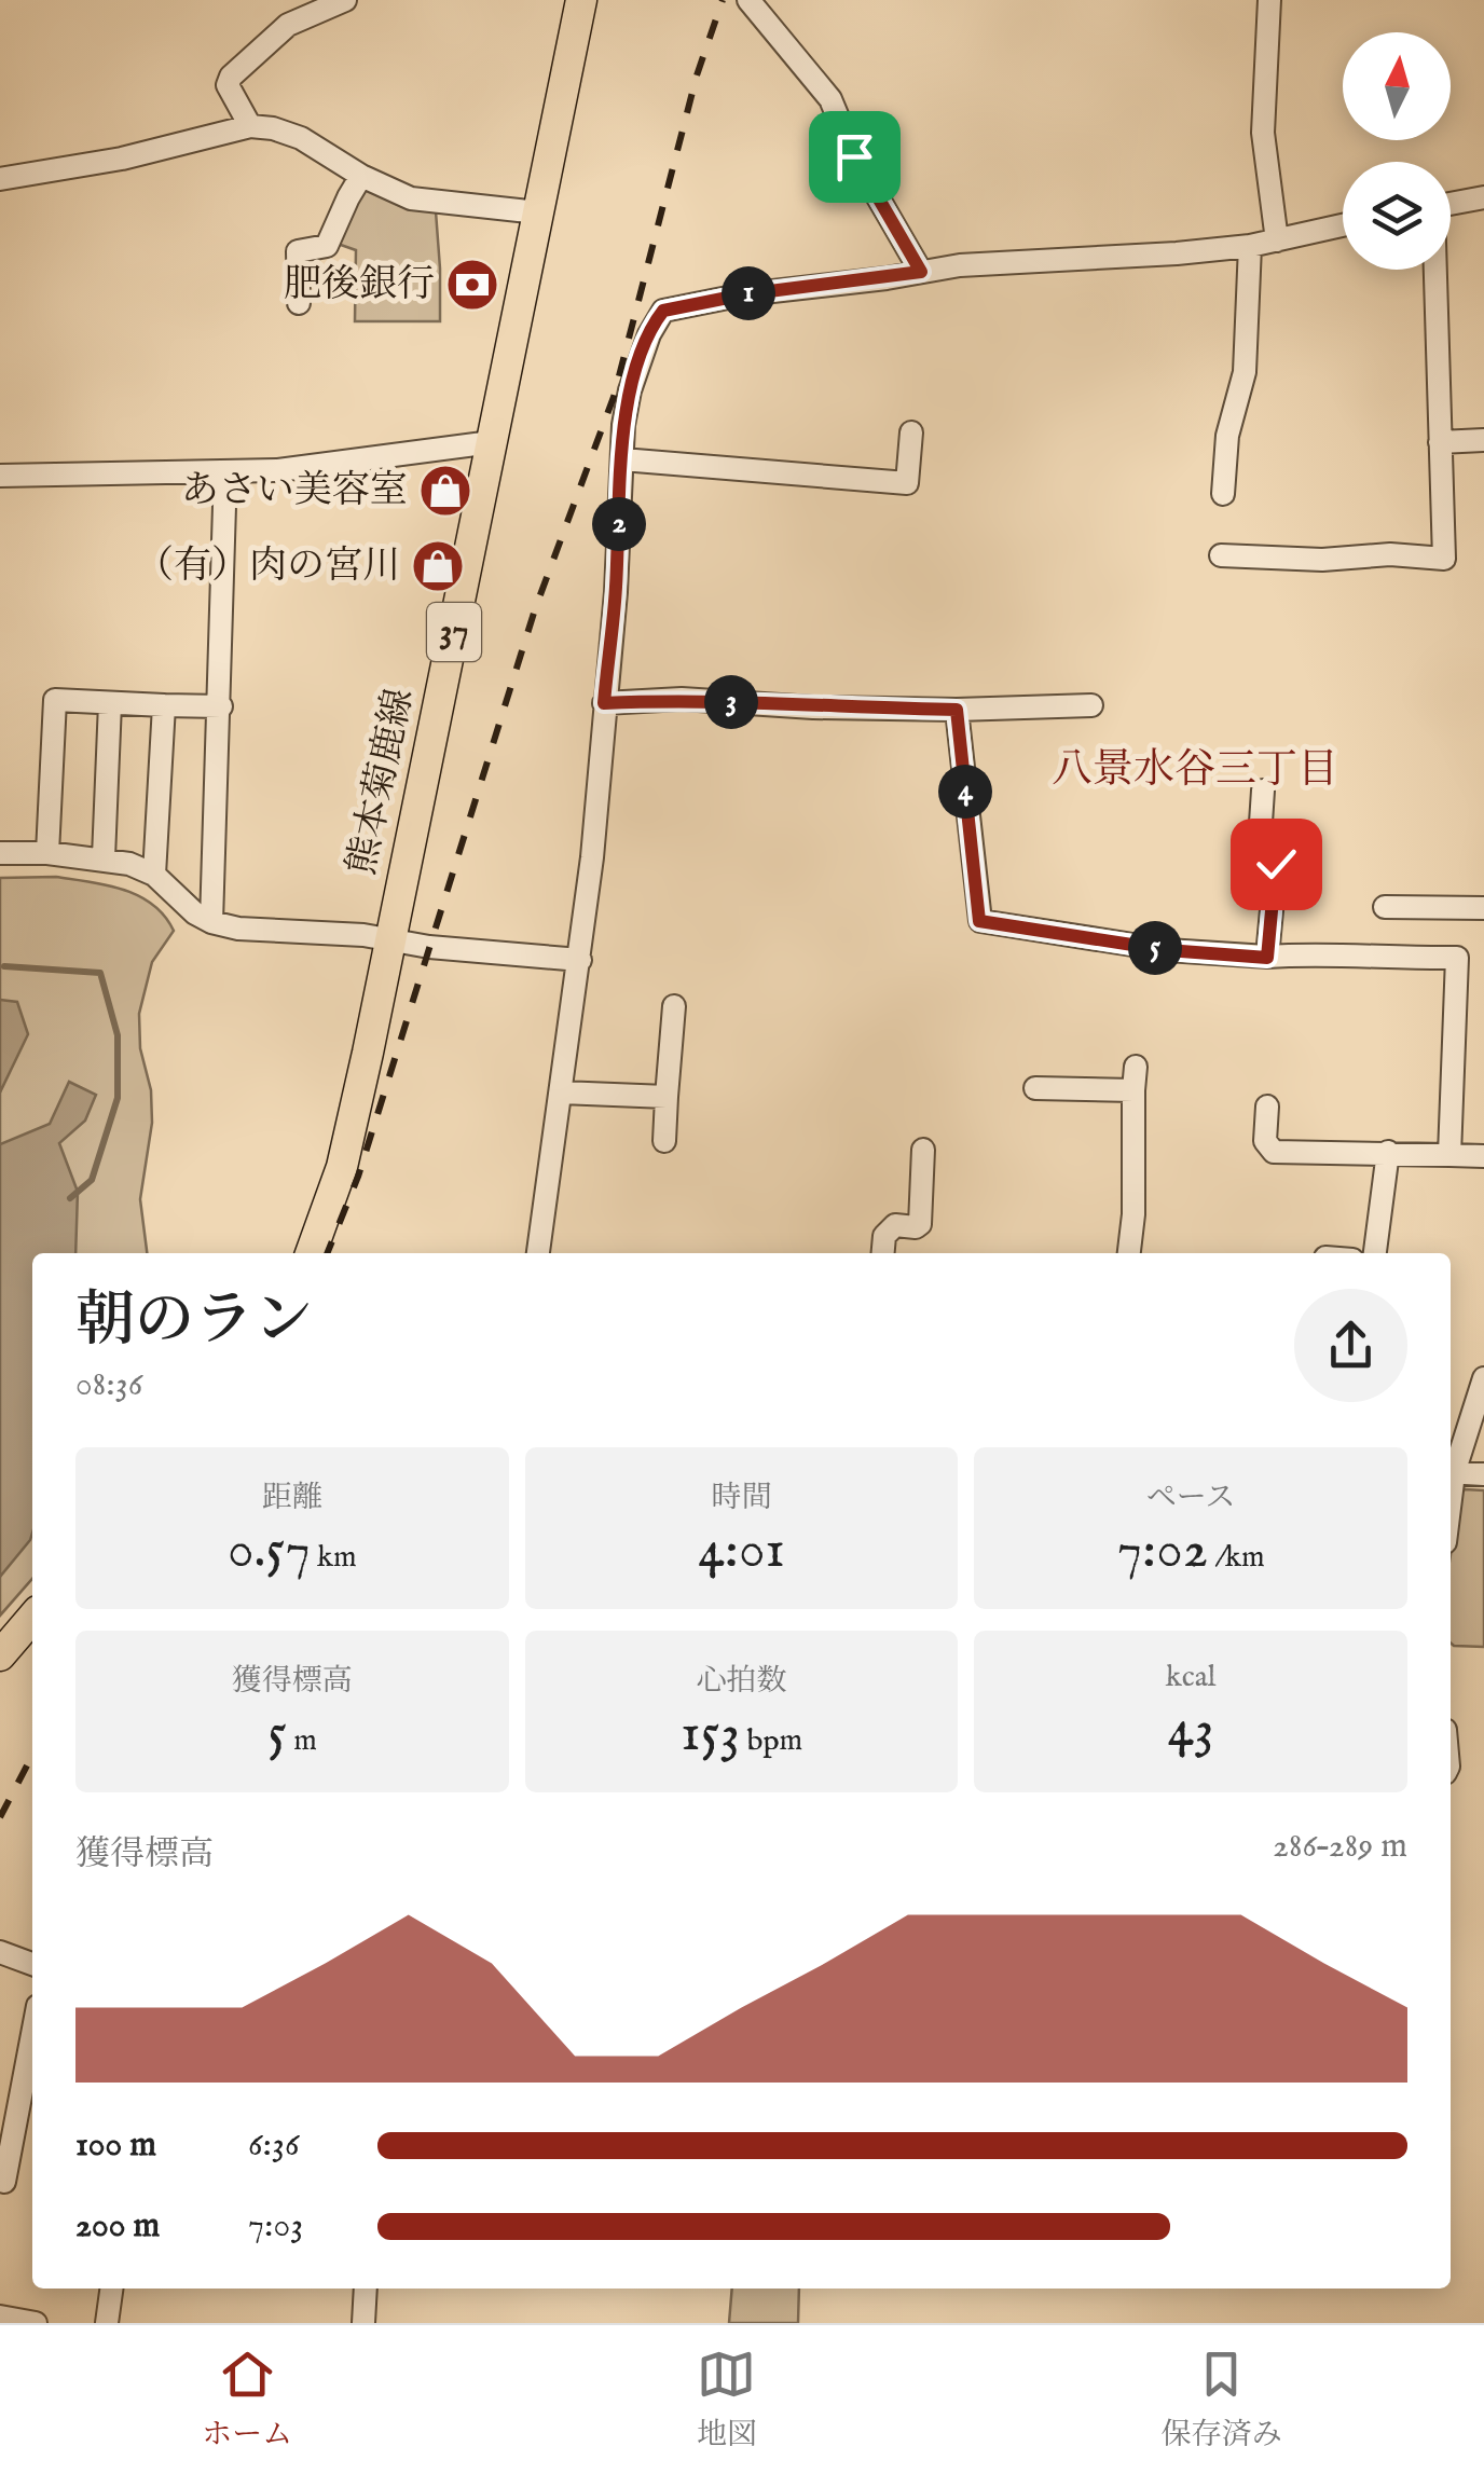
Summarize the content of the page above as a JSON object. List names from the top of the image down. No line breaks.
{"streets":{"main road":["37","熊本菊鹿線"]},"districts":["八景水谷三丁目"],"places":{"bank":["肥後銀行"],"shop":["あさい美容室","（有）肉の宮川"]},"north":"top","page":{"pins":["1","2","3","4","5"],"heading":["朝のラン","08:36"],"stats":[["距離","0.57 km"],["時間","4:01"],["ペース","7:02 /km"],["獲得標高","5 m"],["心拍数","153 bpm"],["kcal","43"]],"chart":["獲得標高","286–289 m"],"list":[{"name":"100 m","note":"6:36"},{"name":"200 m","note":"7:03"}],"tabs":["ホーム","地図","保存済み"]}}
